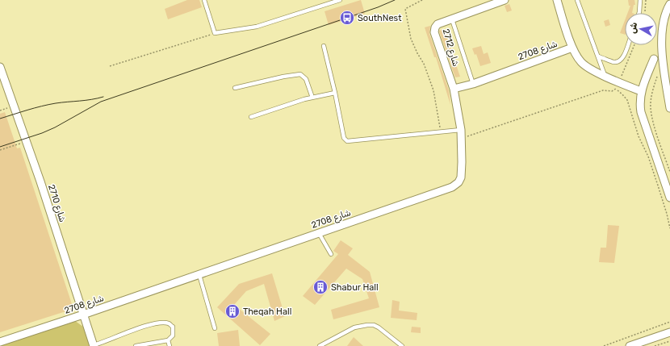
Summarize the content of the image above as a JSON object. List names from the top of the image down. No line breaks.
{"streets":{"street":["شارع 2712","شارع 2708","شارع 2710"]},"crossings":[["شارع 2712","شارع 2708"],["شارع 2708","شارع 2710"]],"places":{"bus stop":["SouthNest"],"building":["Shabur Hall","Theqah Hall"]},"north":"left"}
